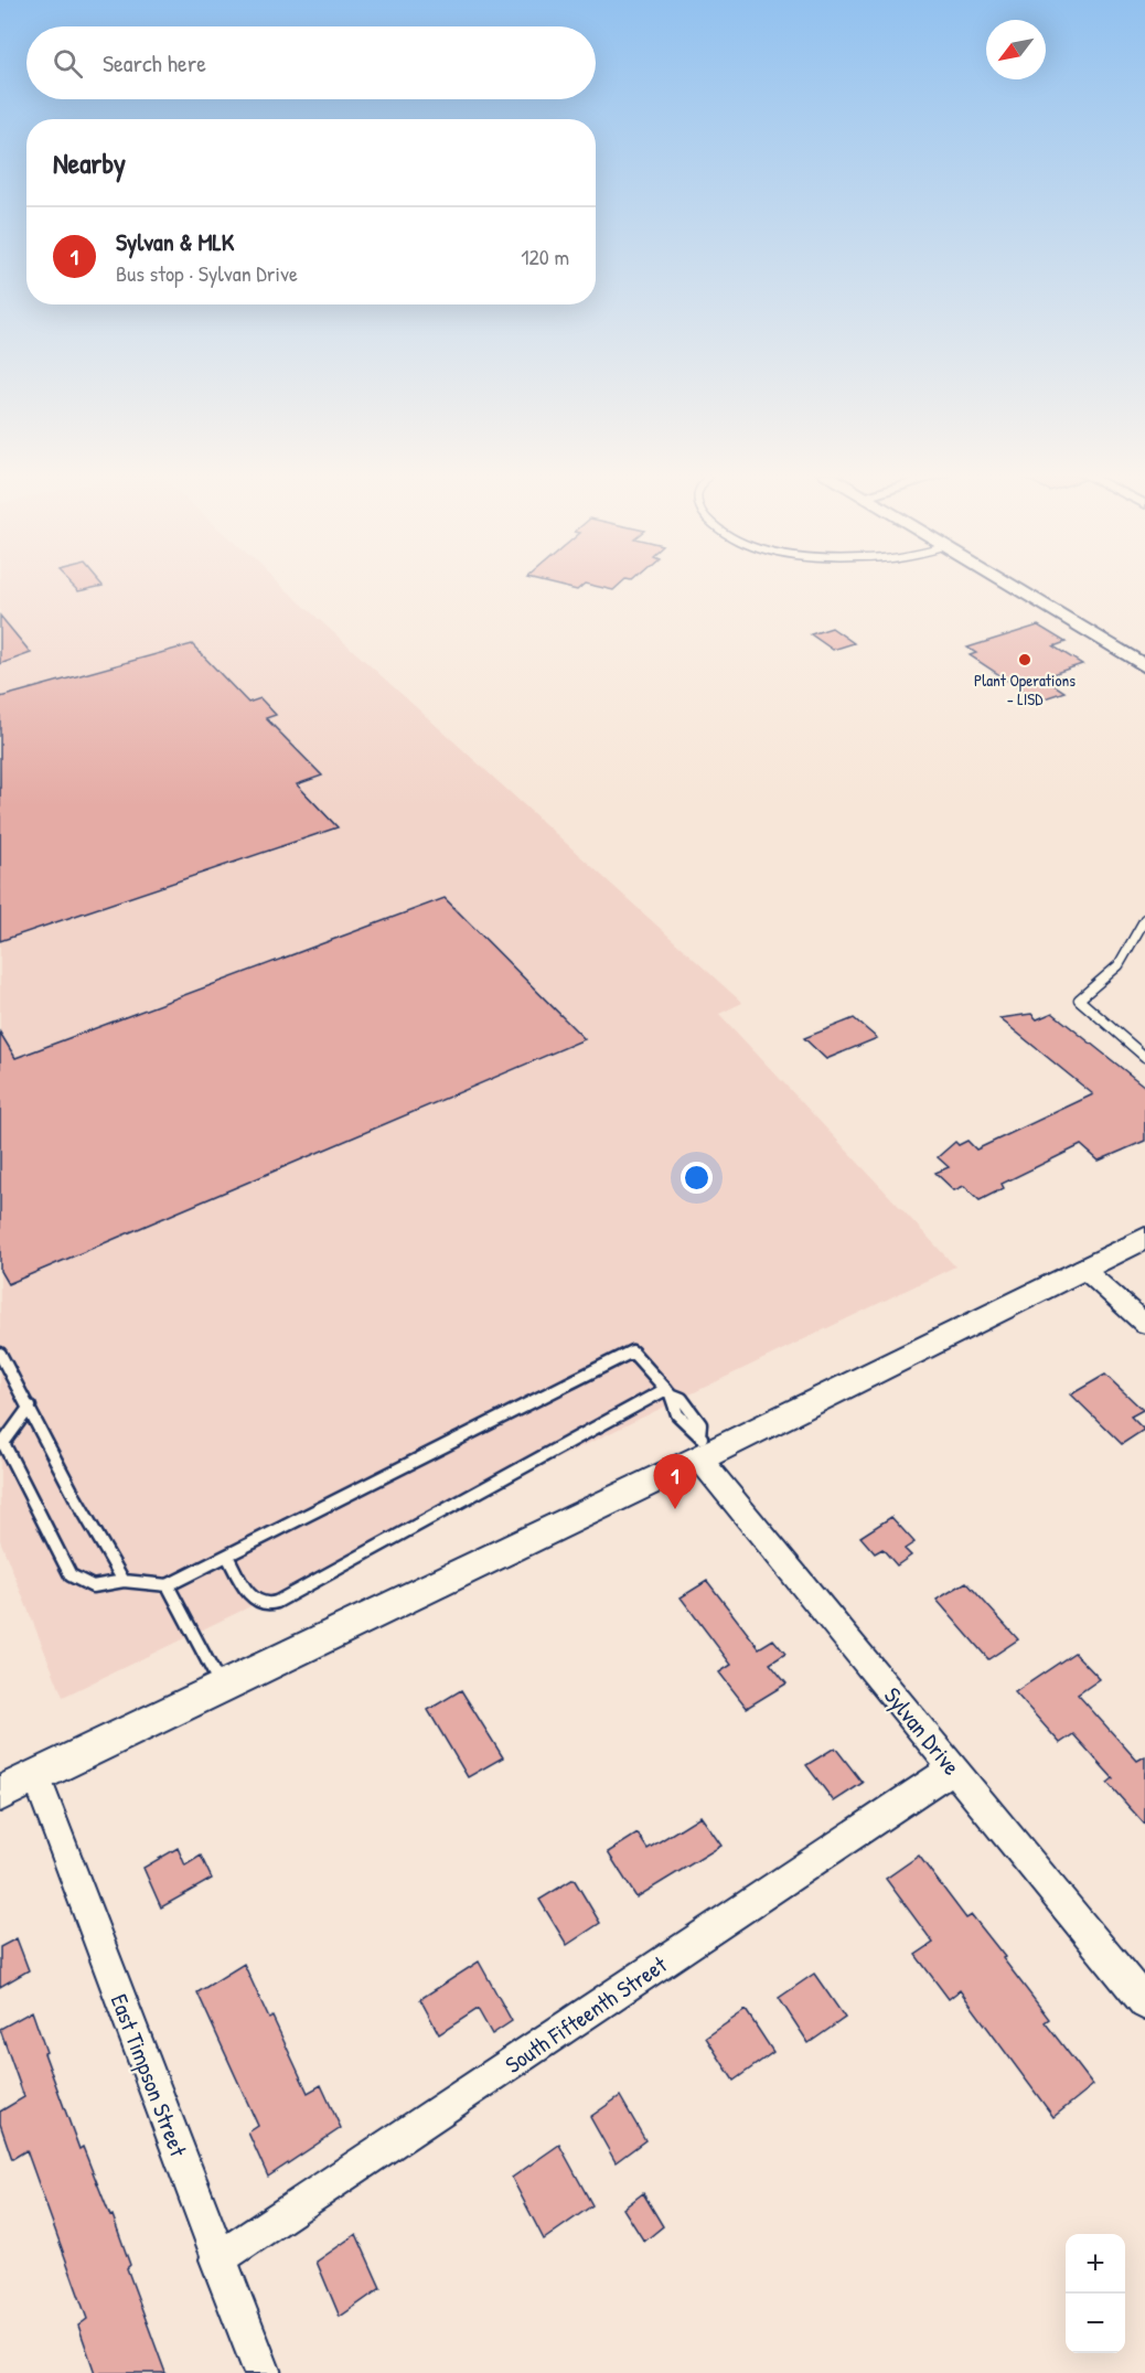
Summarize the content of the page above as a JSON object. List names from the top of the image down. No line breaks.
{"streets":{"street":["Sylvan Drive","South Fifteenth Street","East Timpson Street"]},"crossings":[["Sylvan Drive","South Fifteenth Street"],["South Fifteenth Street","East Timpson Street"]],"places":["Plant Operations - LISD"],"north":"bottom left","page":{"search":"Search here","heading":"Nearby","list":[{"mark":"1","name":"Sylvan & MLK","note":"Bus stop · Sylvan Drive","value":"120 m"}],"pins":"1","map_buttons":["+","−"]}}
